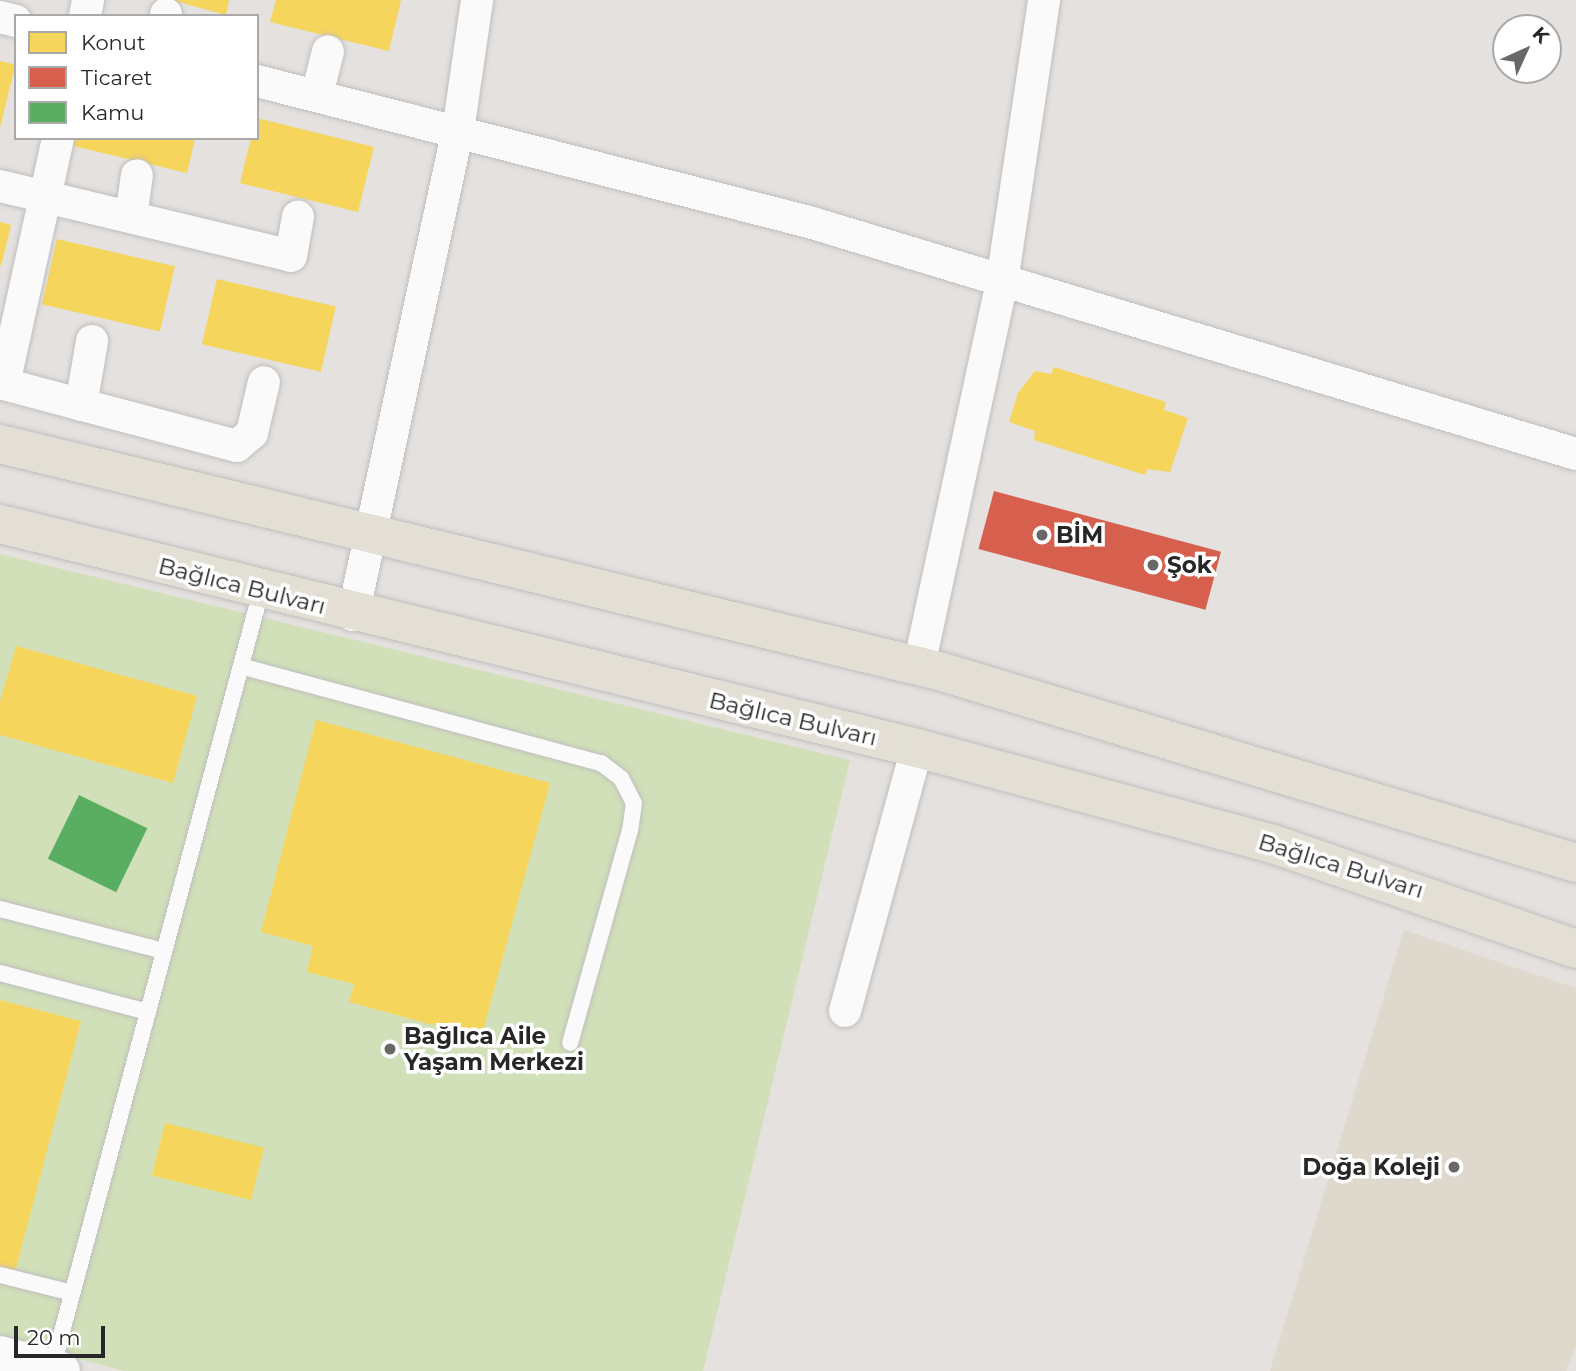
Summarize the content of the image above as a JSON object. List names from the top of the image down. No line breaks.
{"streets":{"main road":["Bağlıca Bulvarı"]},"places":["BİM","Şok","Bağlıca Aile Yaşam Merkezi","Doğa Koleji"],"legend":["Konut","Ticaret","Kamu"],"scale_bar":"20 m","north":"top right"}
